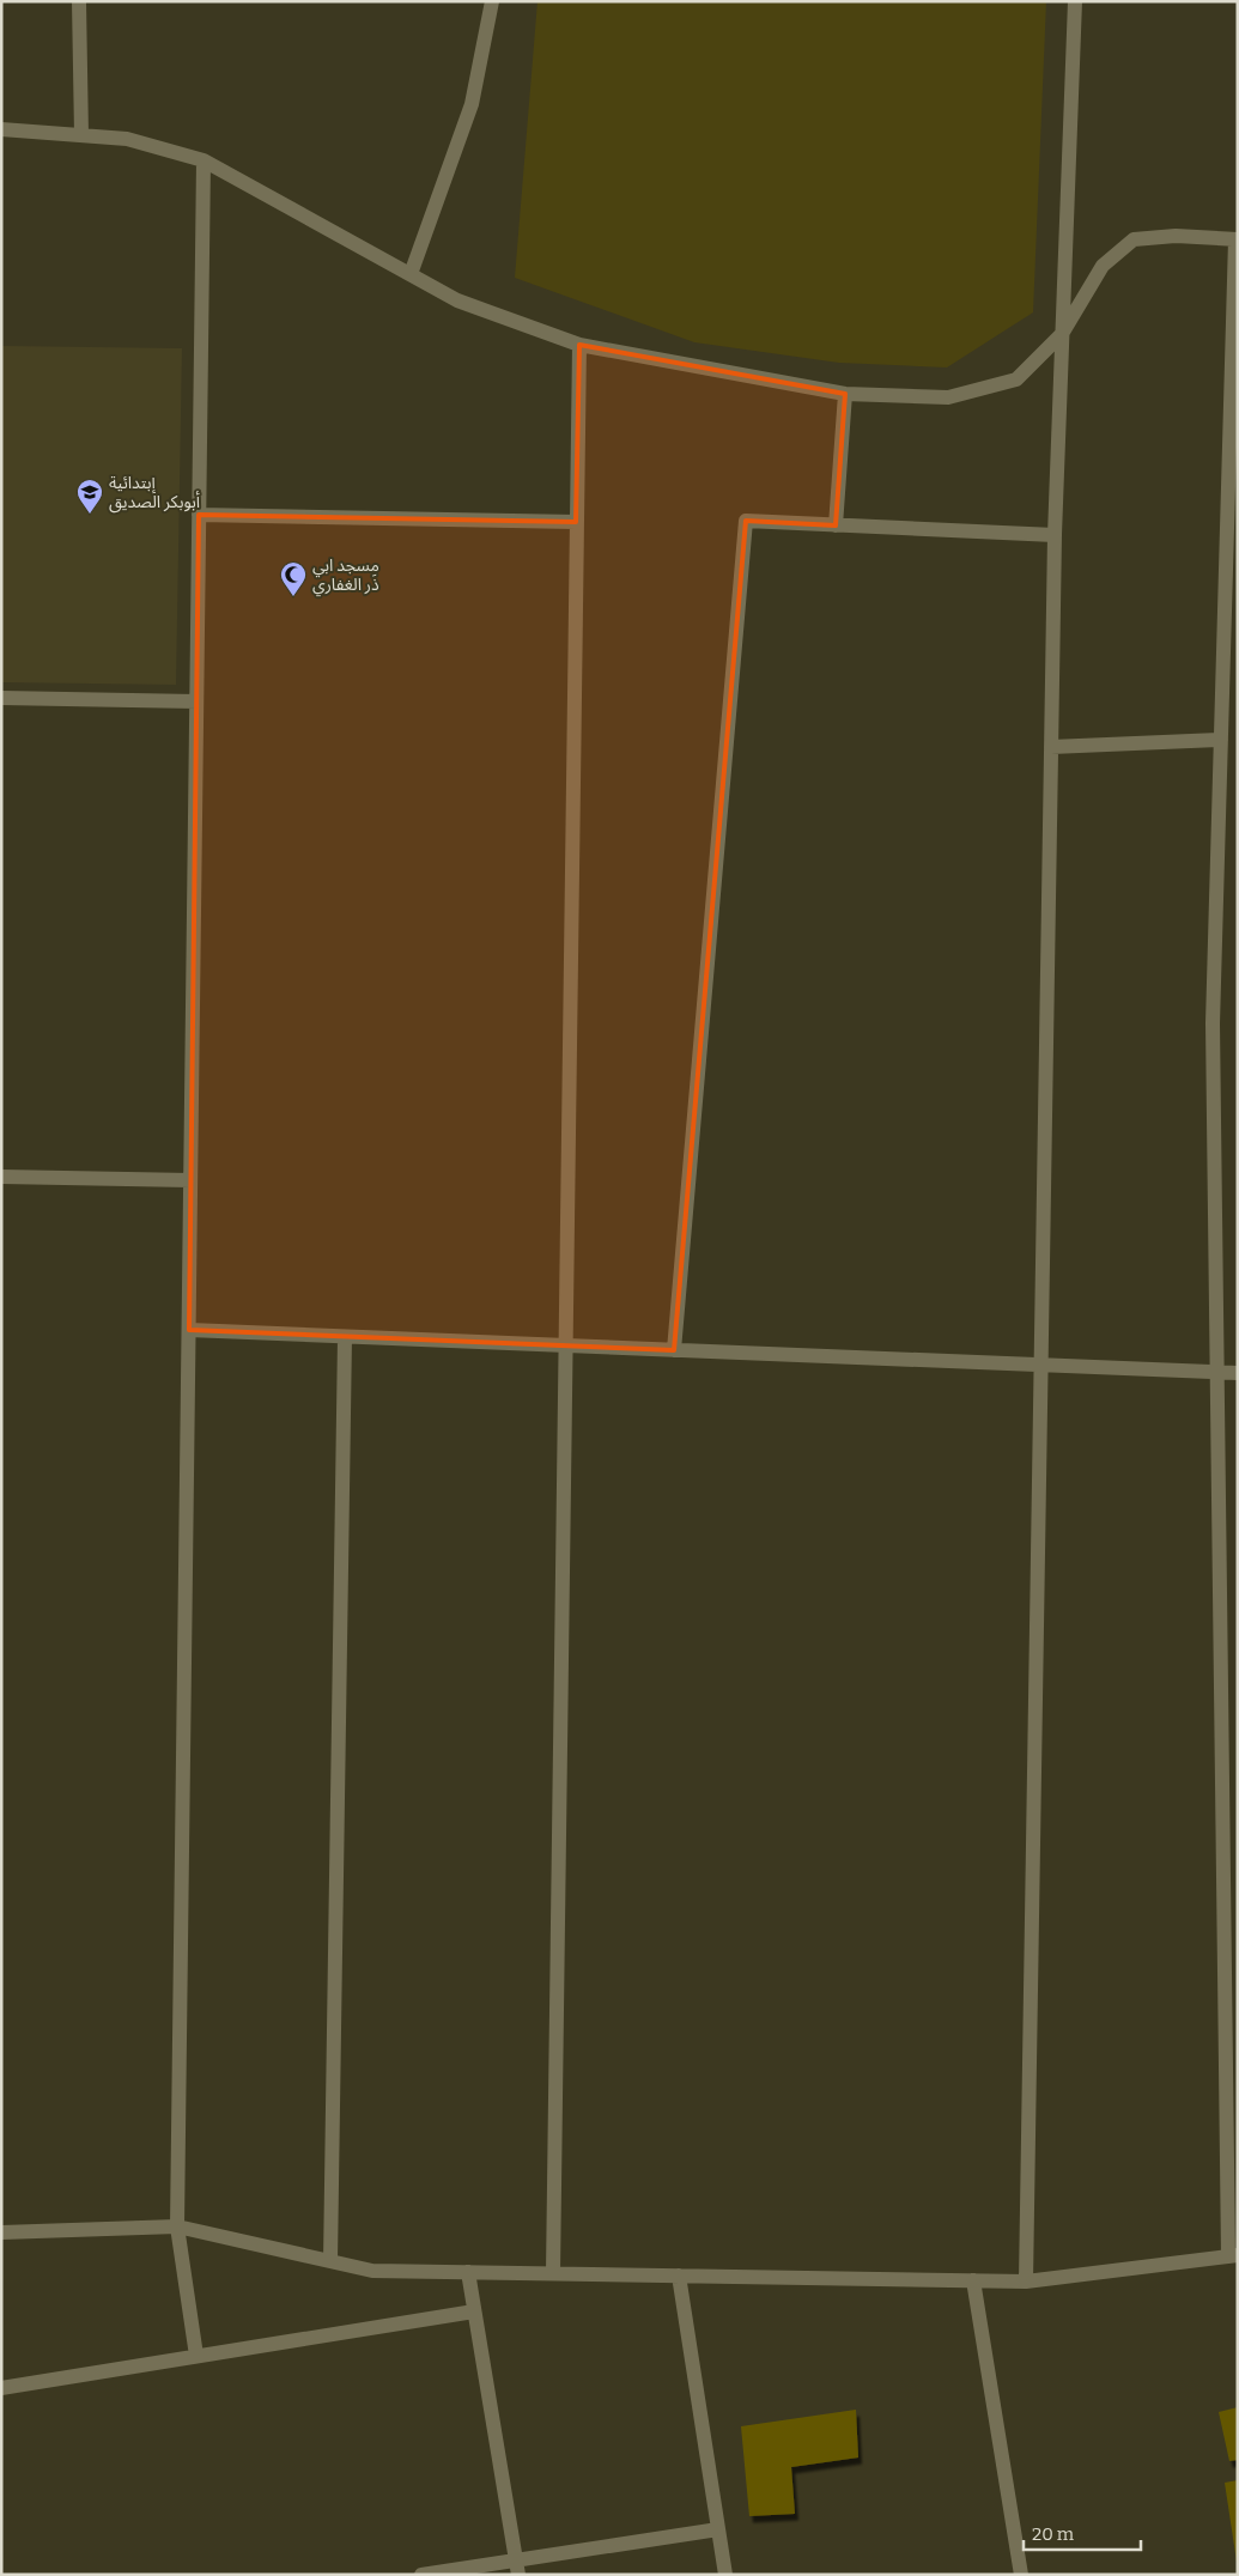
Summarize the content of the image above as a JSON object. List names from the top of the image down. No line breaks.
{"places":{"school or university":["إبتدائية أبوبكر الصديق"],"mosque":["مسجد ابي ذَر الغفاري"]},"scale_bar":"20 m"}
